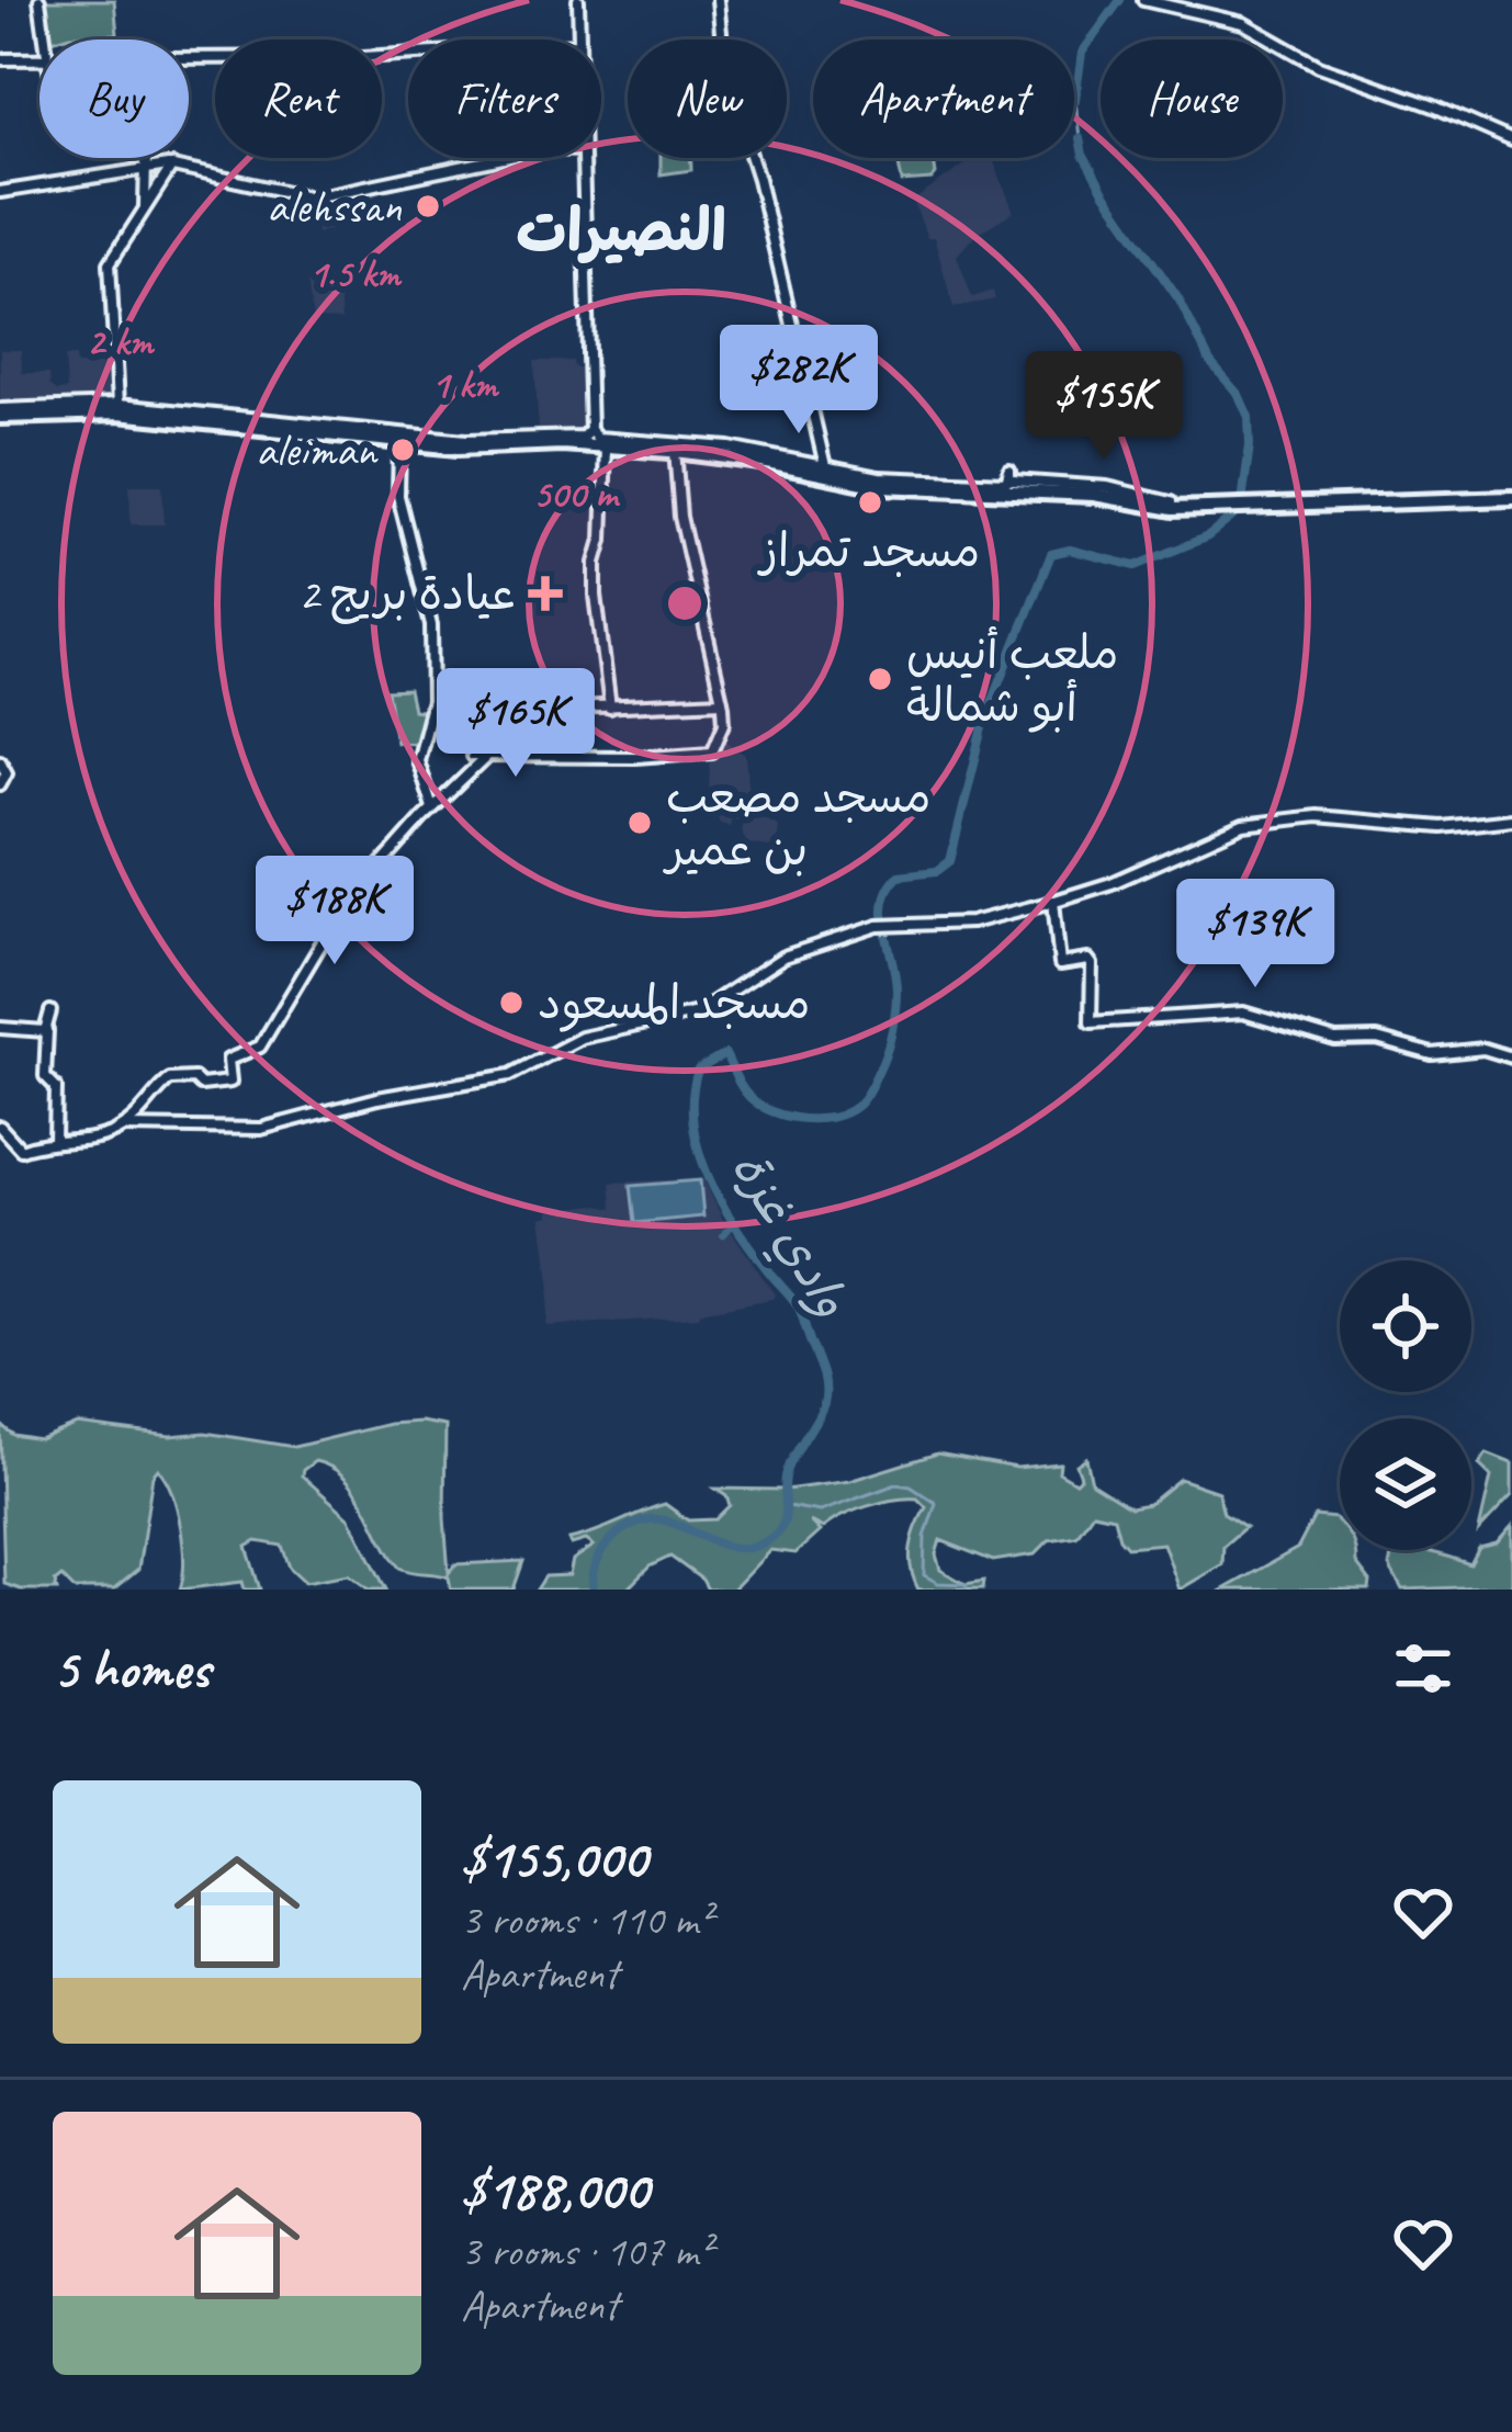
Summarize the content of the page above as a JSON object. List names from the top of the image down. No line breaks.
{"districts":["النصيرات"],"water":["وادي غزة"],"places":{"other":["alehssan","aleiman","مسجد تمراز","ملعب أنيس أبو شمالة","مسجد مصعب بن عمير","مسجد المسعود"],"health":["عيادة بريج 2"]},"page":{"chip":["Buy","Rent","Filters","New","Apartment","House"],"price":["$282K","$155K","$165K","$188K","$139K"],"heading":"5 homes","list":[{"name":"$155,000","note":"3 rooms · 110 m² · Apartment"},{"name":"$188,000","note":"3 rooms · 107 m² · Apartment"}]},"rings":["1.5 km","2 km","1 km","500 m"]}
